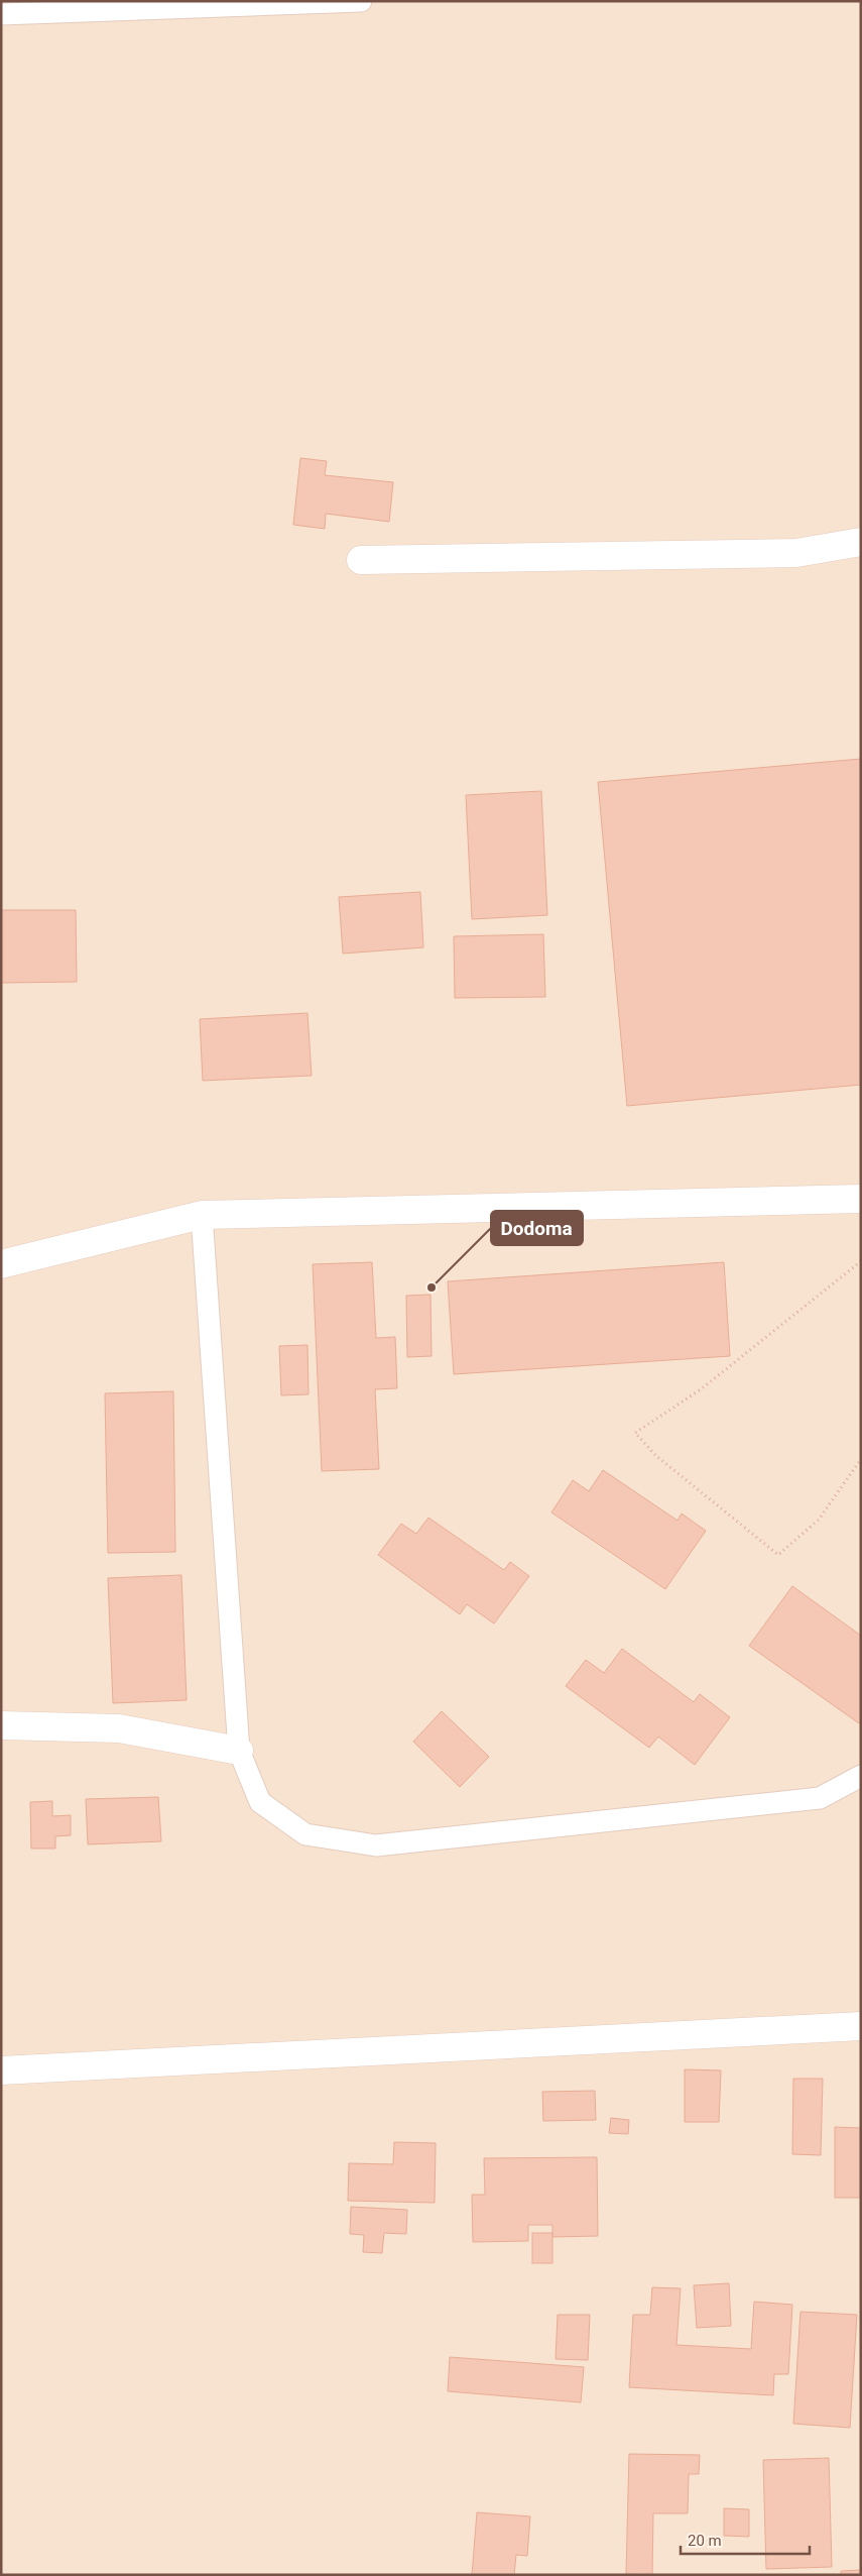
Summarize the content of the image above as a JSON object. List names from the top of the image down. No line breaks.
{"places":["Dodoma"],"scale_bar":"20 m"}
